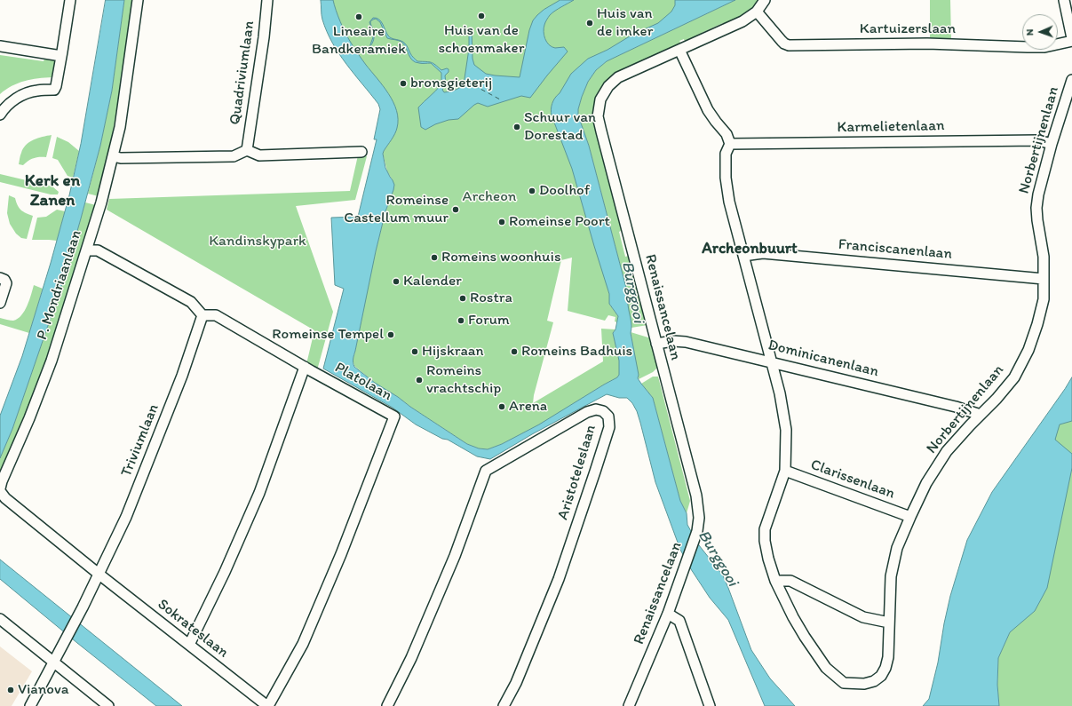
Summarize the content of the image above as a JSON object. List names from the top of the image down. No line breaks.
{"streets":{"street":["Kartuizerslaan","Quadriviumlaan","Karmelietenlaan","Norbertijnenlaan","Franciscanenlaan","P. Mondriaanlaan","Renaissancelaan","Dominicanenlaan","Platolaan","Triviumlaan","Aristoteleslaan","Clarissenlaan","Sokrateslaan"]},"crossings":[["Kartuizerslaan","Renaissancelaan"],["Karmelietenlaan","Norbertijnenlaan"],["Norbertijnenlaan","Franciscanenlaan"],["Norbertijnenlaan","Dominicanenlaan"],["Norbertijnenlaan","Clarissenlaan"],["Renaissancelaan","Dominicanenlaan"],["Platolaan","Sokrateslaan"],["Triviumlaan","Sokrateslaan"]],"districts":["Kerk en Zanen","Archeonbuurt"],"water":["Burggooi"],"parks":["Archeon","Kandinskypark"],"places":["Huis van de schoenmaker","Lineaire Bandkeramiek","Huis van de imker","bronsgieterij","Schuur van Dorestad","Doolhof","Romeinse Castellum muur","Romeinse Poort","Romeins woonhuis","Kalender","Rostra","Forum","Romeinse Tempel","Hijskraan","Romeins Badhuis","Romeins vrachtschip","Arena","Vianova"],"north":"left"}
